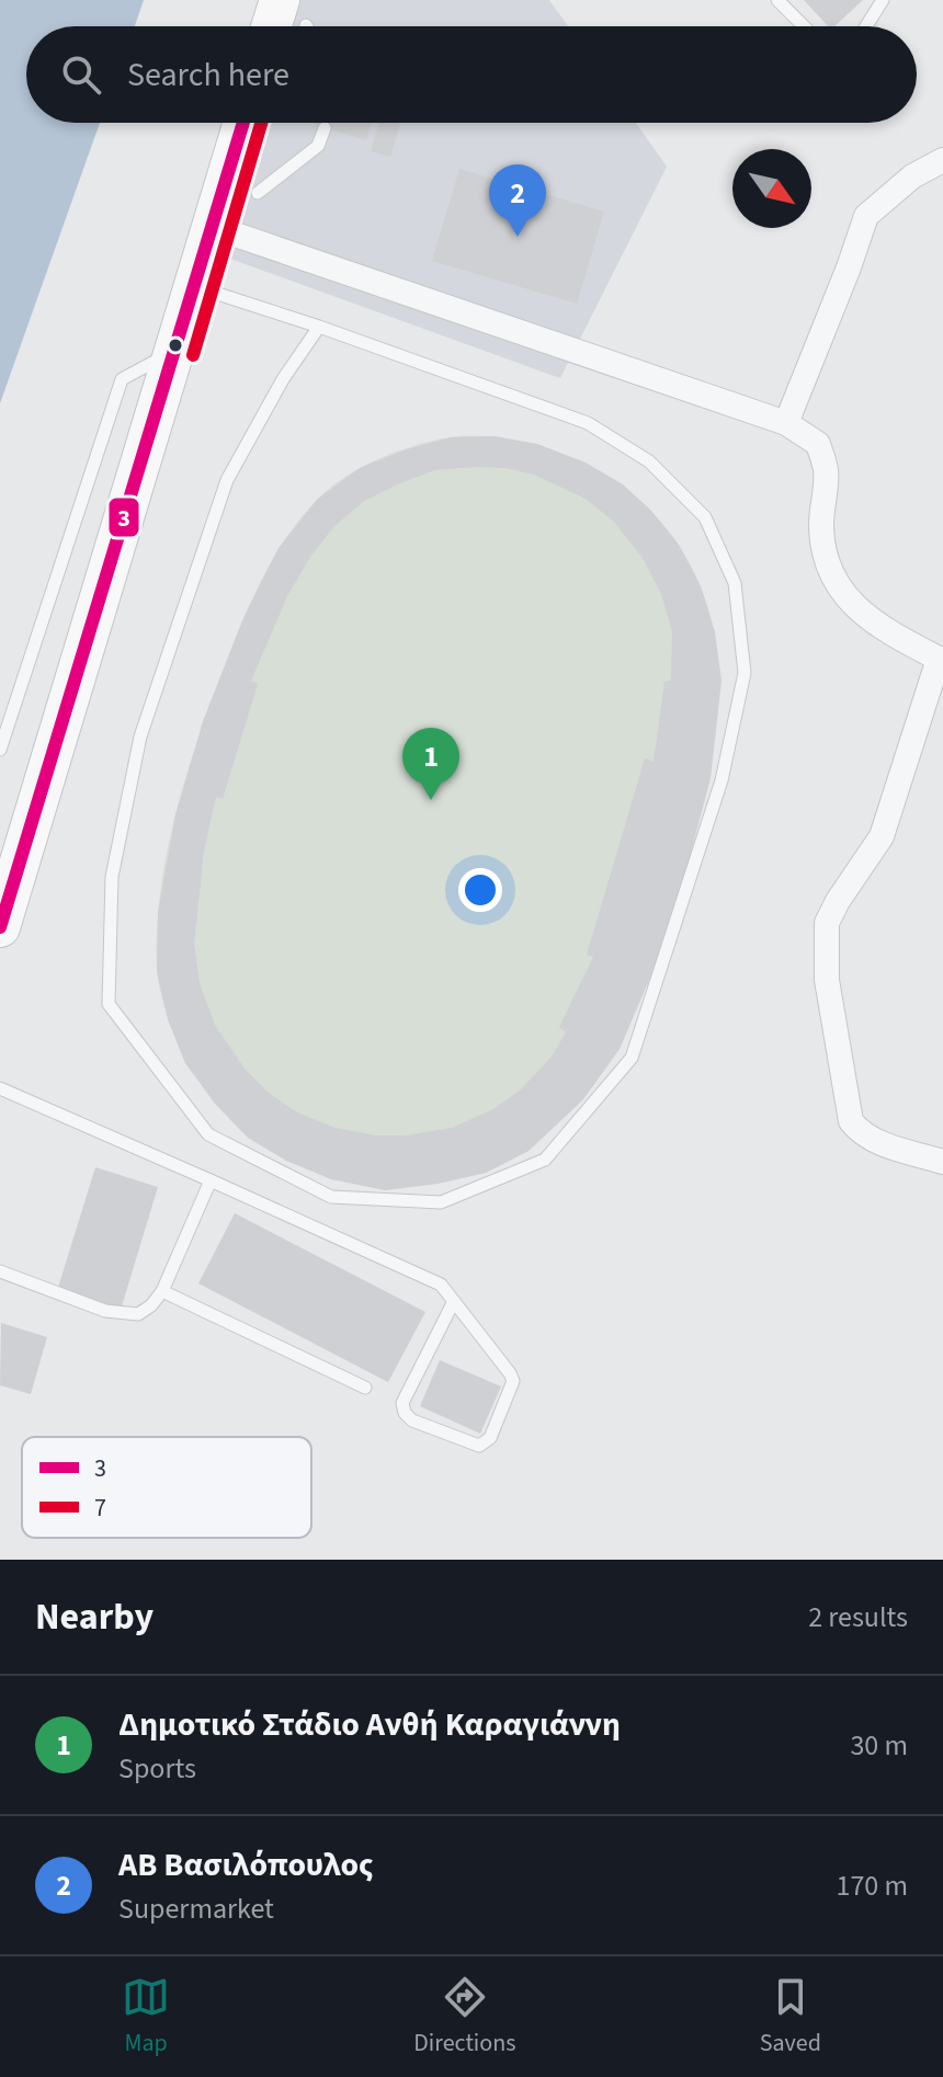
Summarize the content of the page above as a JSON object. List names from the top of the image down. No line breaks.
{"lines":["transit line 3","transit line 7"],"legend":["3","7"],"north":"bottom right","page":{"search":"Search here","pins":["2","1"],"heading":["Nearby","2 results"],"list":[{"mark":"1","name":"Δημοτικό Στάδιο Ανθή Καραγιάννη","note":"Sports","value":"30 m"},{"mark":"2","name":"ΑΒ Βασιλόπουλος","note":"Supermarket","value":"170 m"}],"nav":["Map","Directions","Saved"]}}
